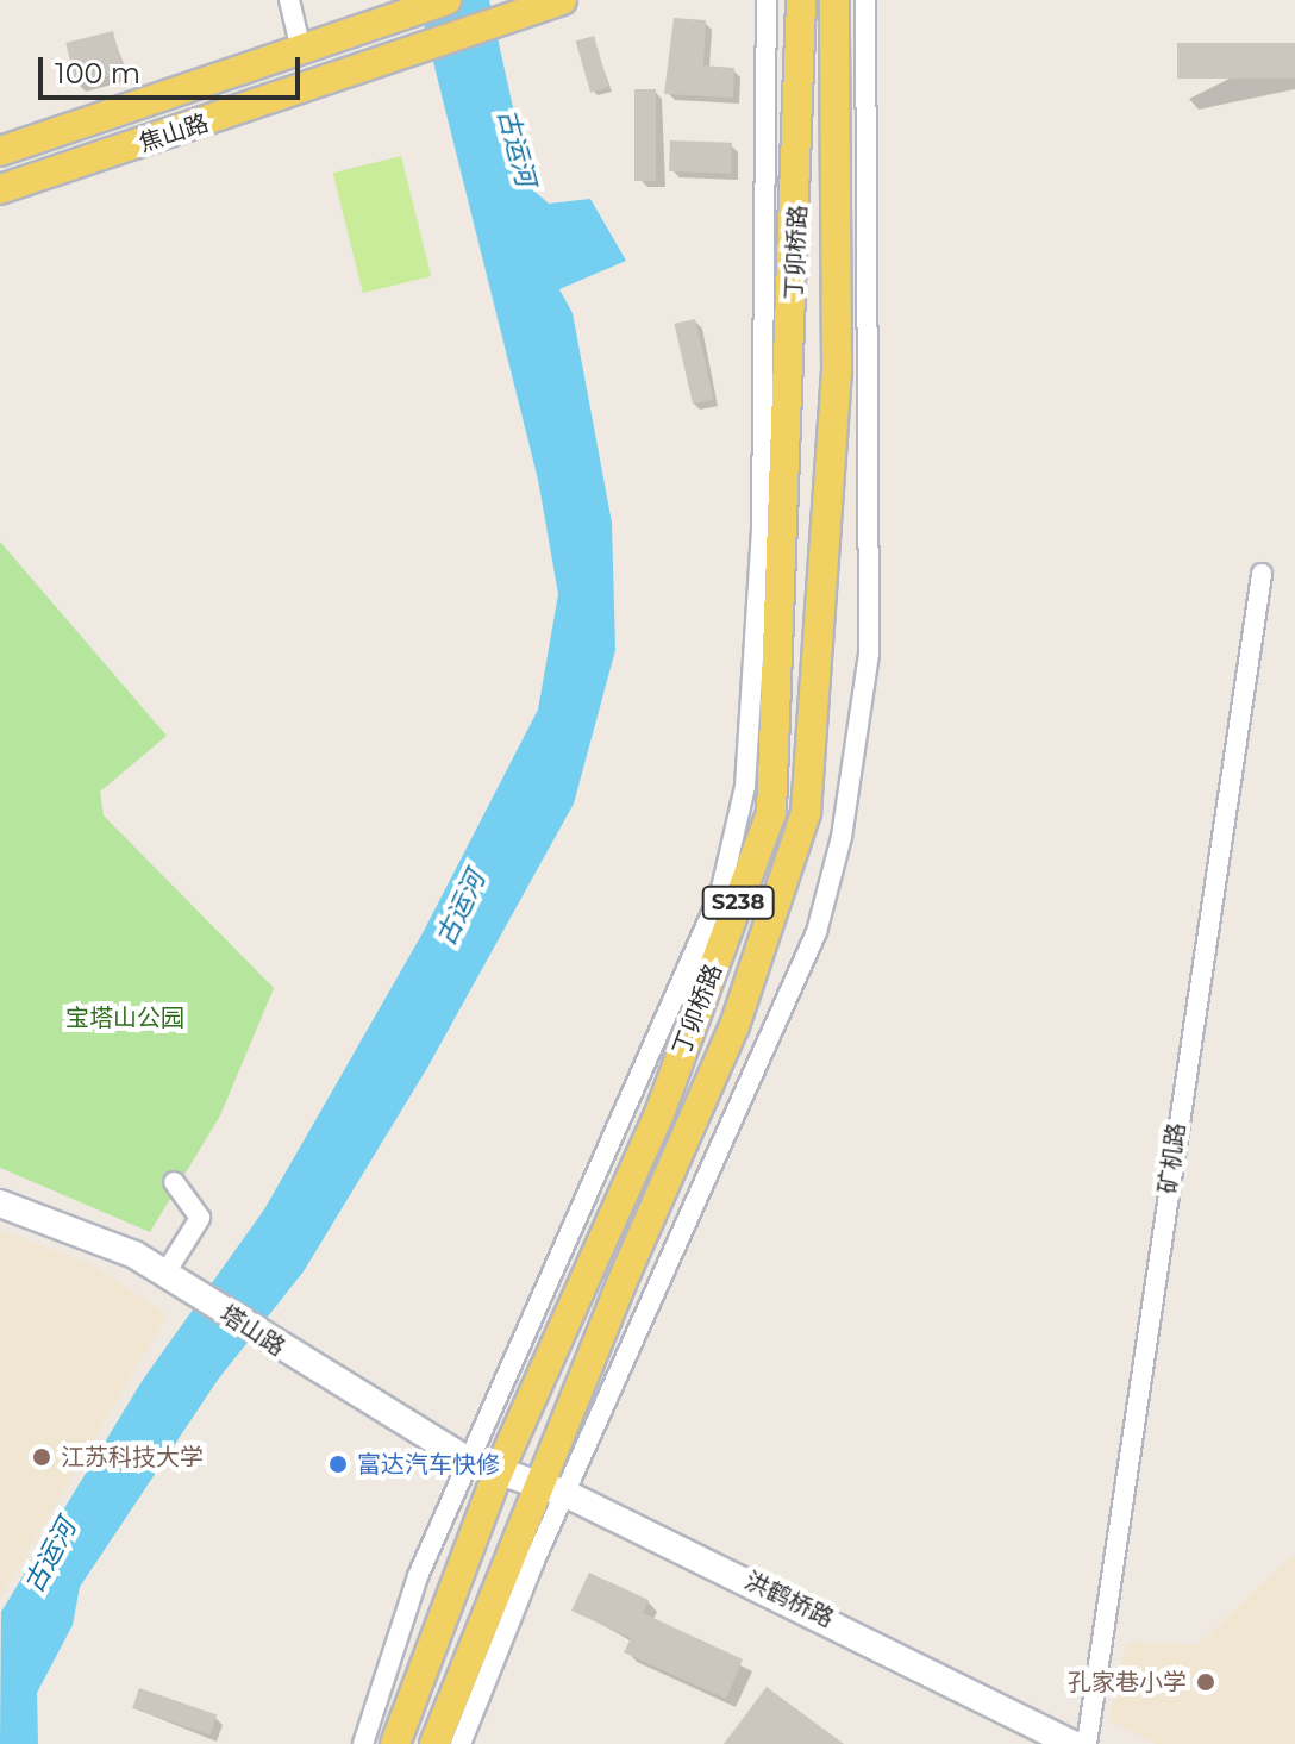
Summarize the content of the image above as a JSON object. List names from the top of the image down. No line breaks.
{"streets":{"main road":["焦山路","丁卯桥路","S238"],"street":["矿机路","塔山路","洪鹤桥路"]},"crossings":[["丁卯桥路","塔山路"],["丁卯桥路","洪鹤桥路"],["塔山路","洪鹤桥路"]],"water":["古运河"],"parks":["宝塔山公园"],"places":["江苏科技大学","富达汽车快修","孔家巷小学"],"scale_bar":"100 m"}
